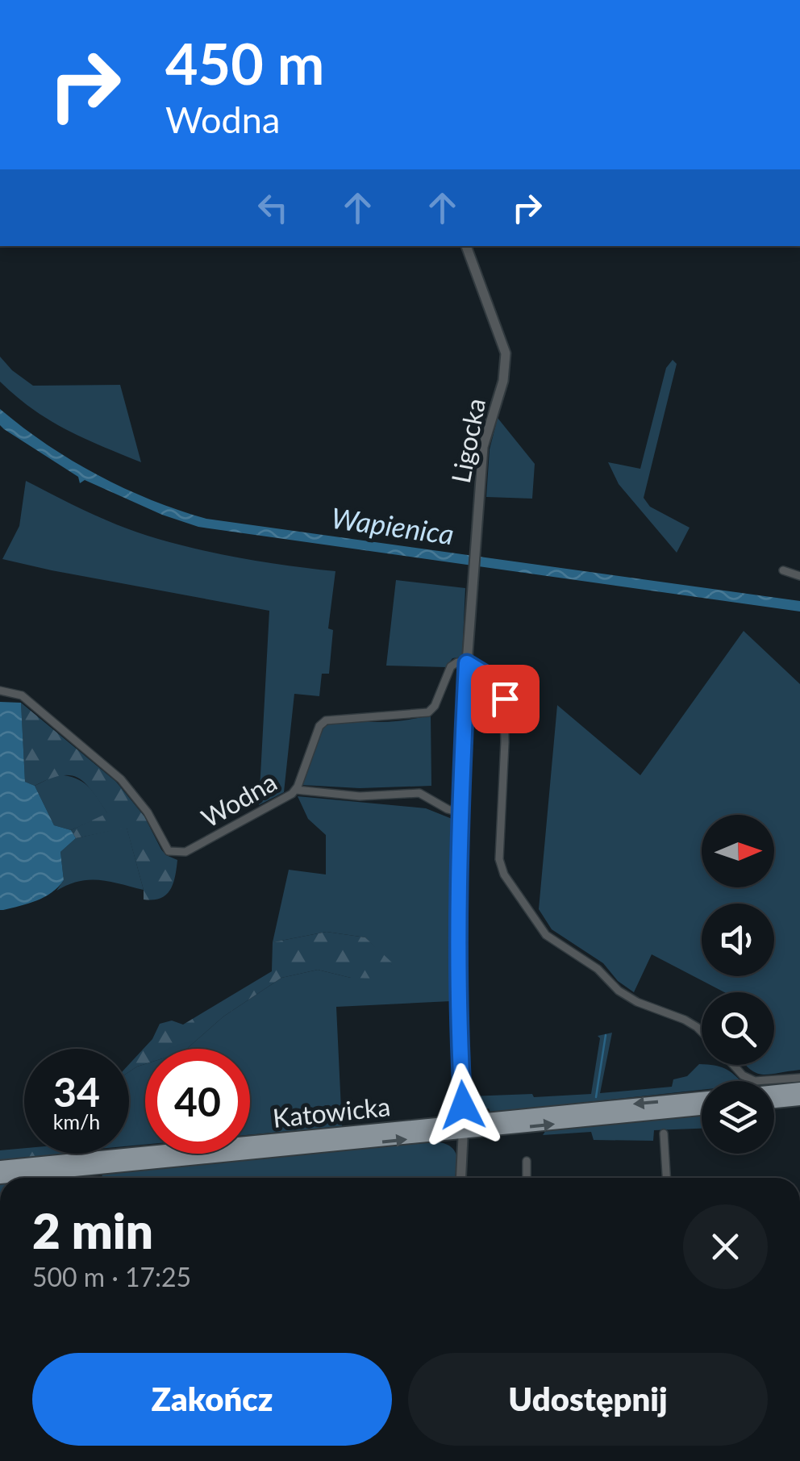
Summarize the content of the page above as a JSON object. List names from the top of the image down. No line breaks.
{"streets":{"main road":["Katowicka"],"street":["Ligocka","Wodna"]},"crossings":[["Ligocka","Wodna"],["Ligocka","Katowicka"]],"water":["Wapienica"],"north":"right","page":{"turn":["450 m","Wodna"],"speed":"34 km/h","limit":"40","heading":["2 min","500 m · 17:25"],"buttons":["Zakończ","Udostępnij"]}}
